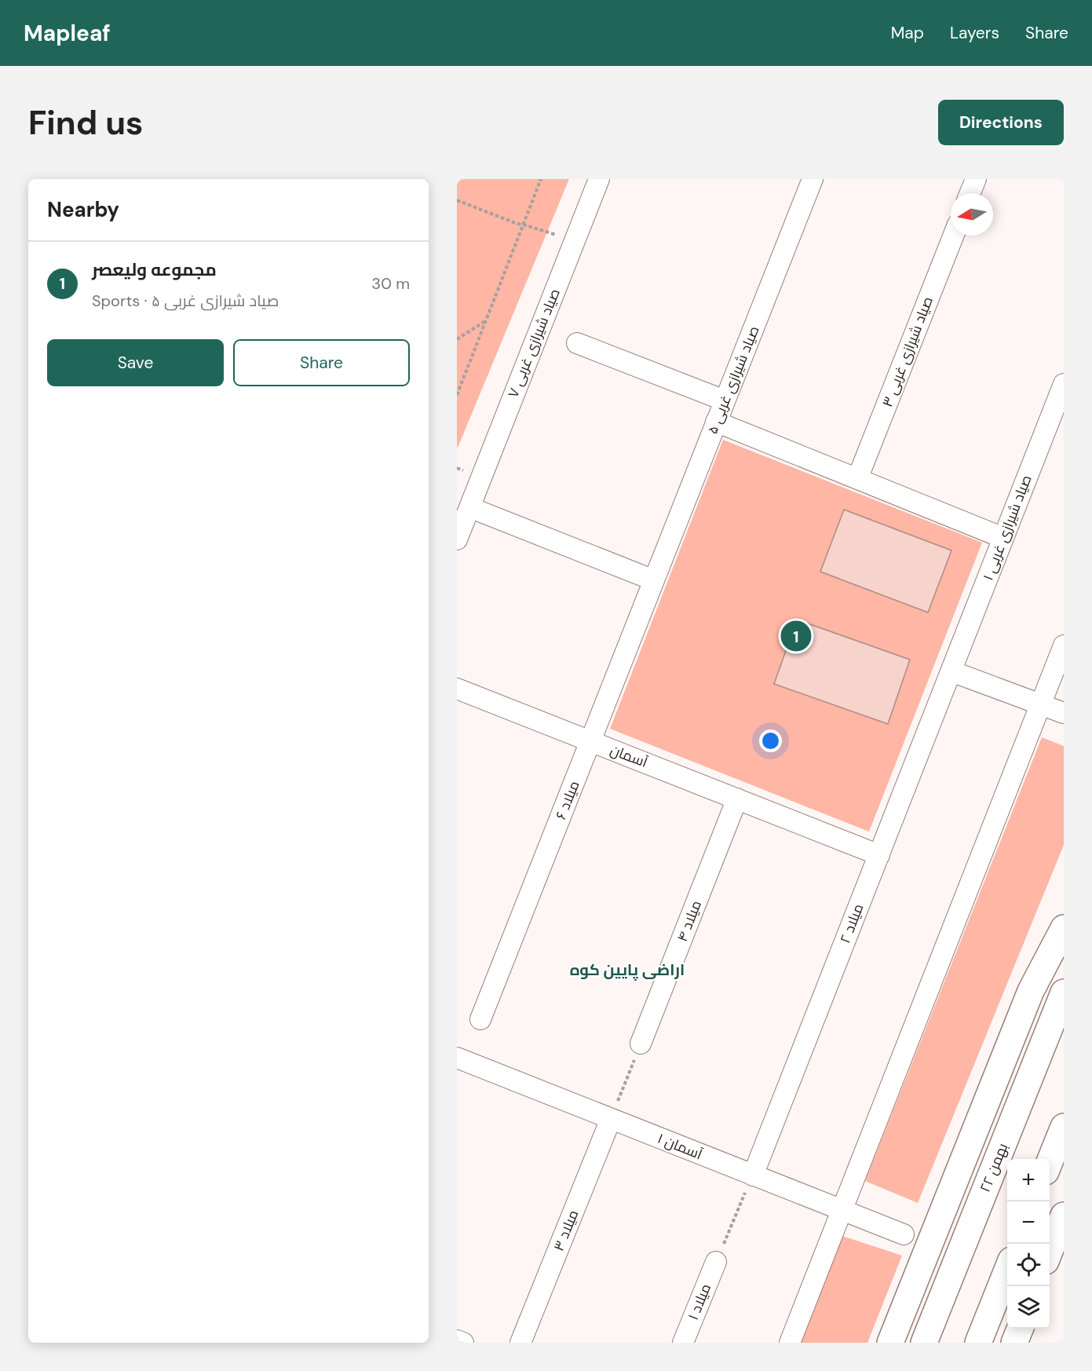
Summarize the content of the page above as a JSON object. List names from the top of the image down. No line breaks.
{"streets":{"highway":["۲۲ بهمن"],"street":["صیاد شیرازی غربی ۷","صیاد شیرازی غربی ۳","صیاد شیرازی غربی ۵","صیاد شیرازی غربی ۱","آسمان","میلاد ۶","میلاد ۴","میلاد ۲","آسمان ۱","میلاد ۳","میلاد ۱"]},"crossings":[["صیاد شیرازی غربی ۵","میلاد ۶"],["صیاد شیرازی غربی ۱","میلاد ۲"],["آسمان","میلاد ۶"],["آسمان","میلاد ۴"],["آسمان","میلاد ۲"],["میلاد ۲","آسمان ۱"],["آسمان ۱","میلاد ۳"]],"districts":["اراضی پایین کوه"],"north":"left","page":{"header":"Mapleaf","nav":["Map","Layers","Share"],"buttons":["Directions",["Save","Share"]],"title":"Find us","heading":"Nearby","list":[{"mark":"1","name":"مجموعه ولیعصر","note":"Sports · صیاد شیرازی غربی ۵","value":"30 m"}],"pins":"1","map_buttons":["+","−"]}}
